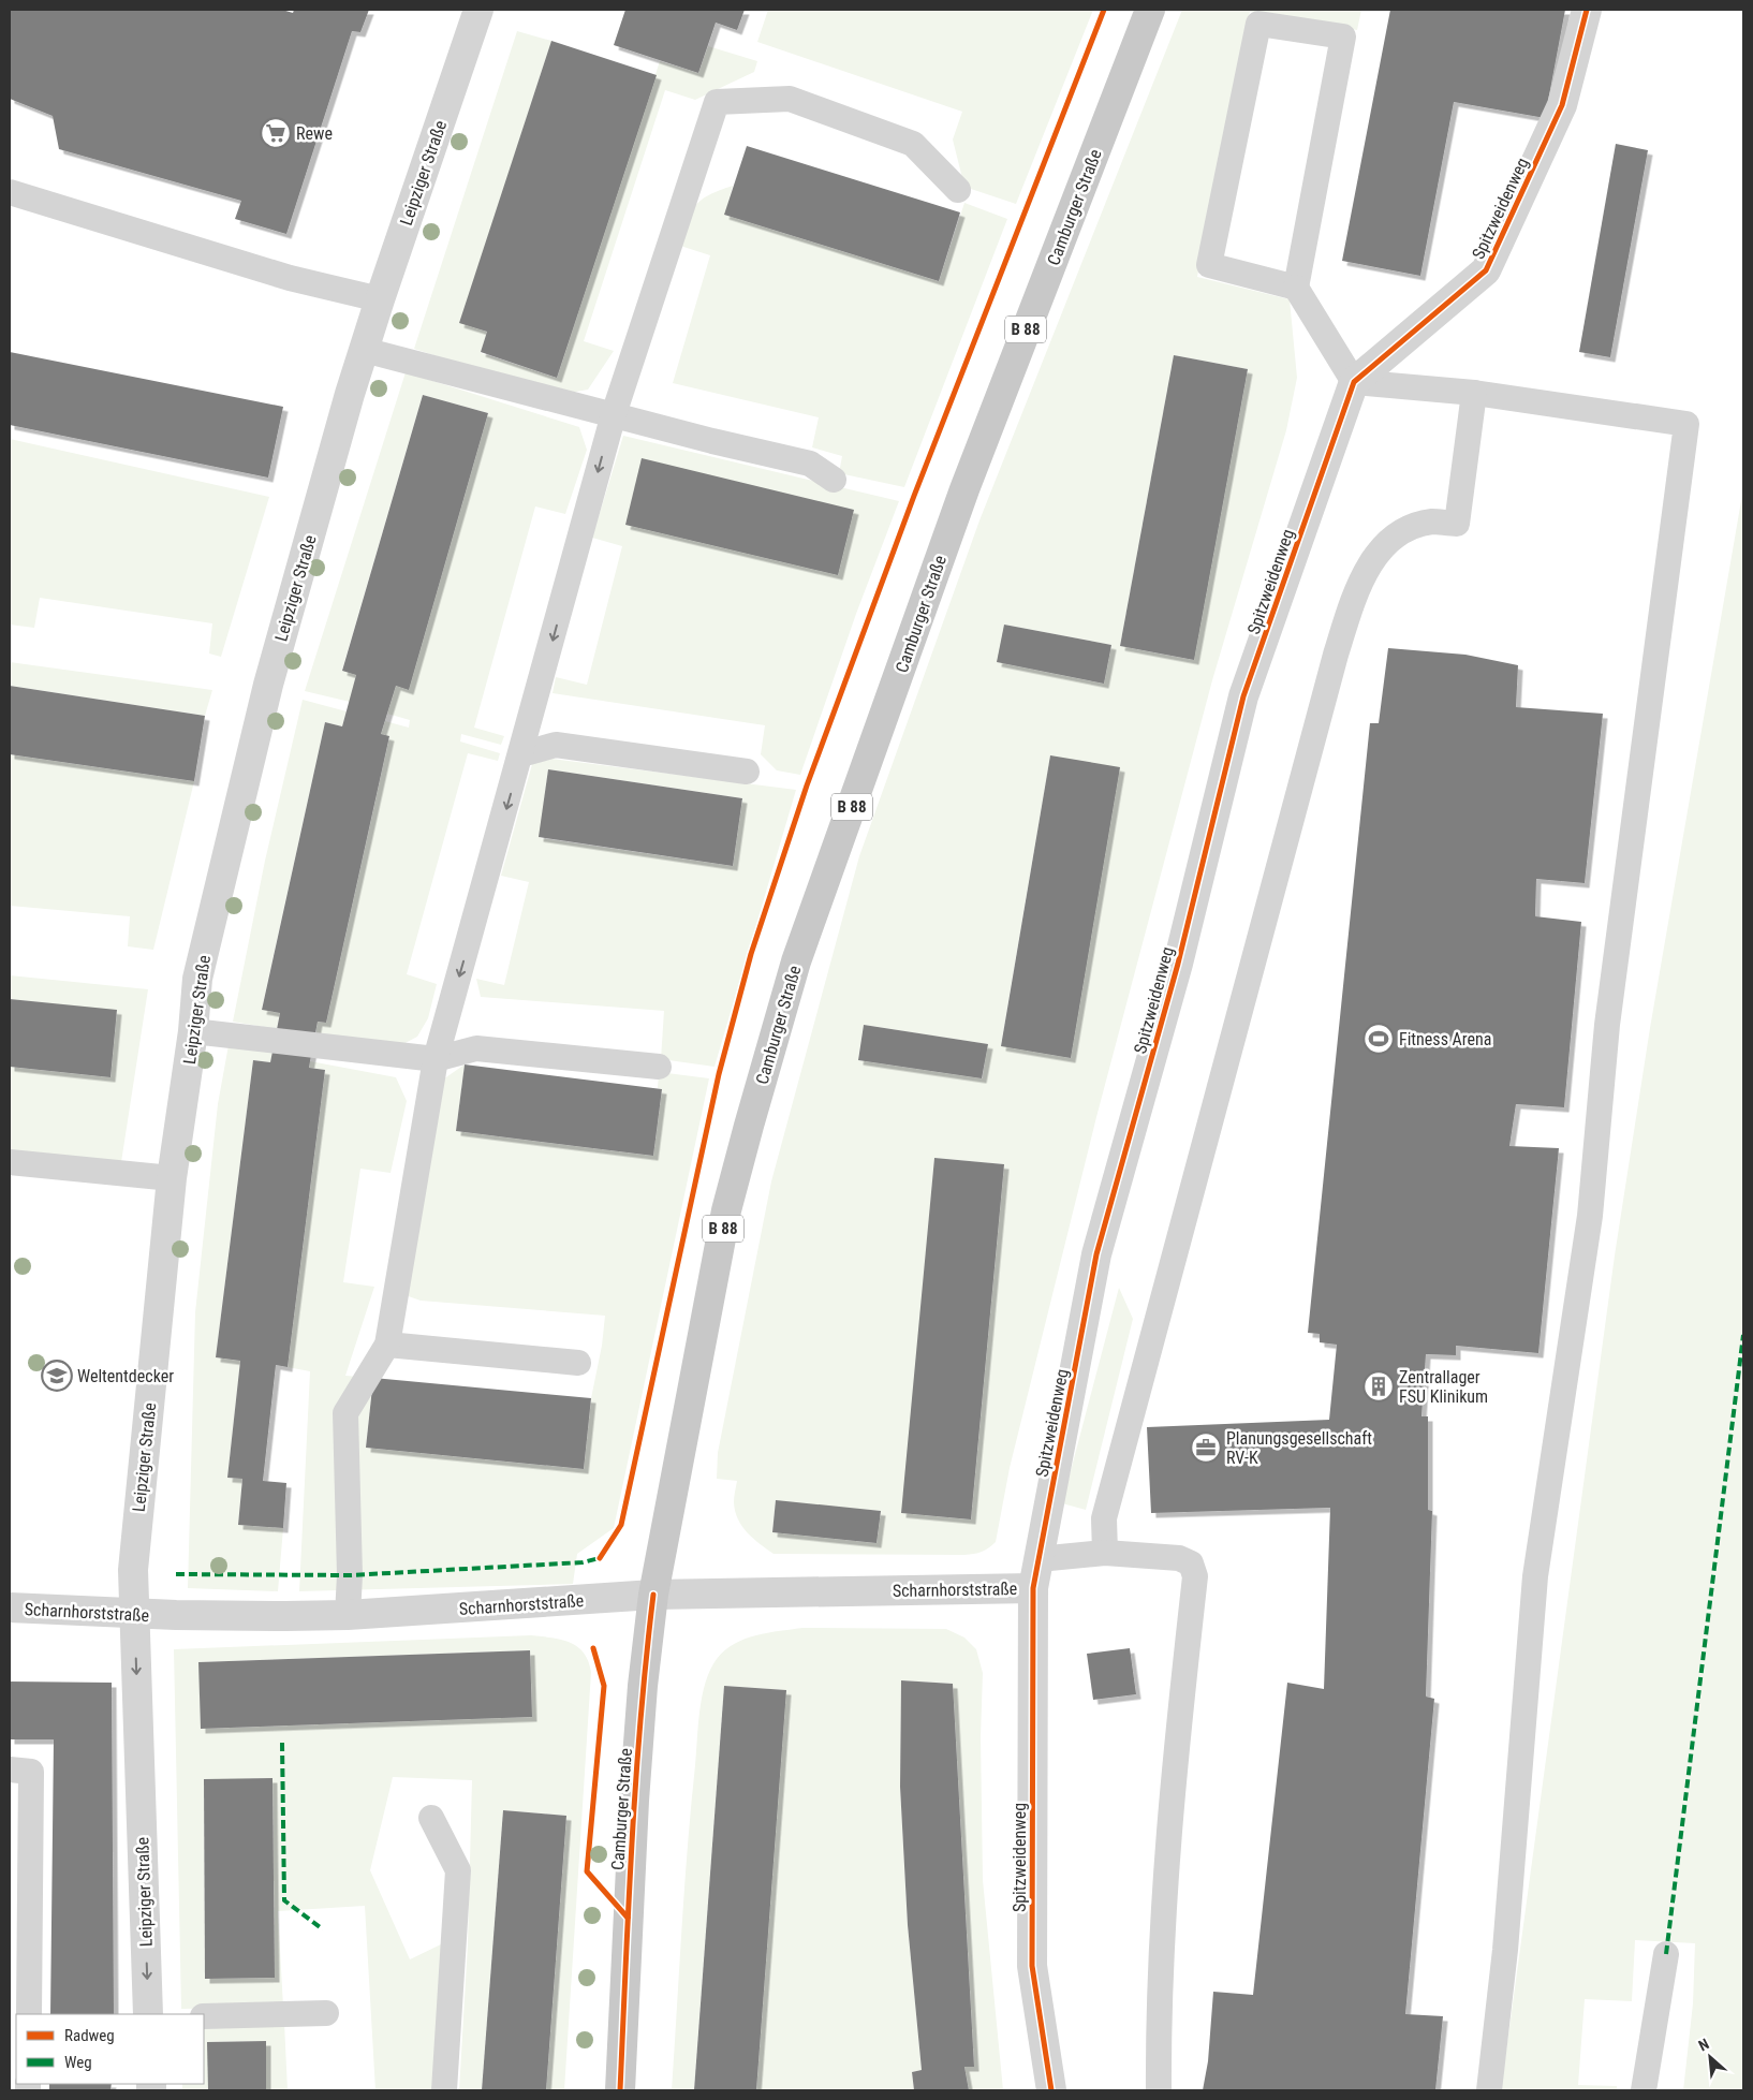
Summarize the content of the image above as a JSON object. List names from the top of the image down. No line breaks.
{"streets":{"main road":["Camburger Straße","B 88"],"street":["Leipziger Straße","Spitzweidenweg","Scharnhorststraße"]},"crossings":[["Leipziger Straße","Scharnhorststraße"],["Camburger Straße","Scharnhorststraße"],["Spitzweidenweg","Scharnhorststraße"]],"places":{"supermarket":["Rewe"],"sports":["Fitness Arena"],"school or university":["Weltentdecker"],"building":["Zentrallager FSU Klinikum"],"office":["Planungsgesellschaft RV-K"]},"legend":["Radweg","Weg"],"north":"top left"}
